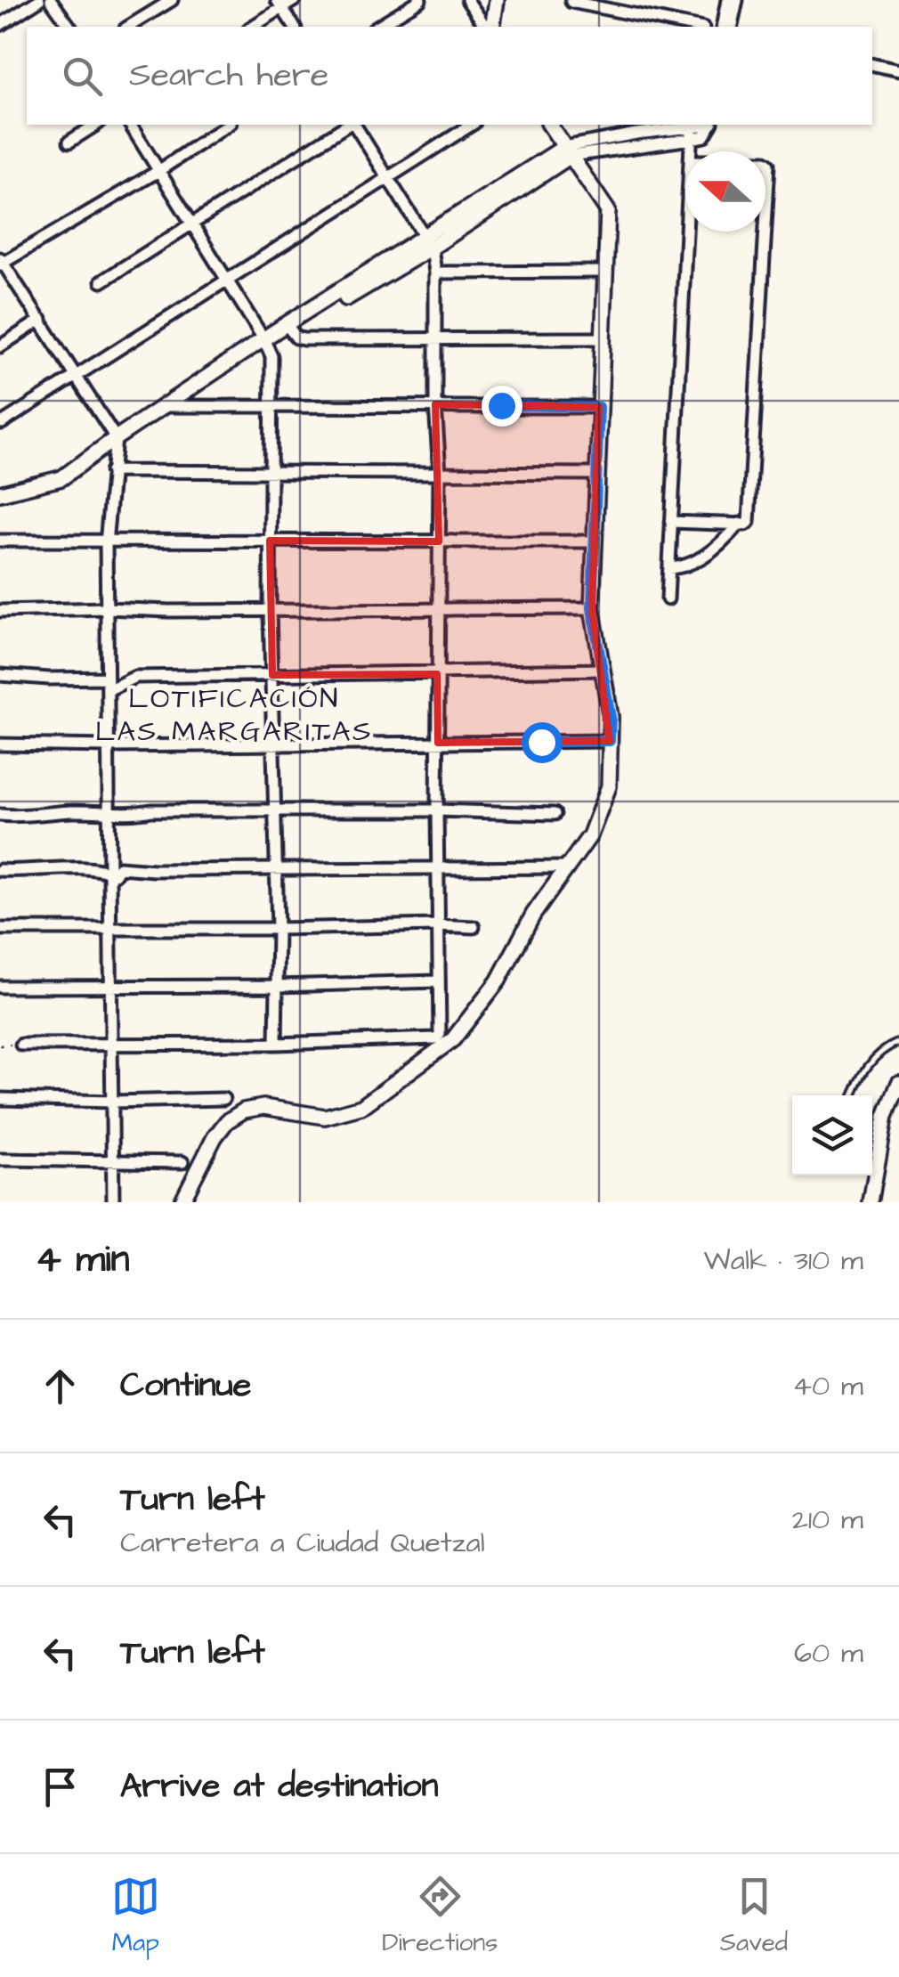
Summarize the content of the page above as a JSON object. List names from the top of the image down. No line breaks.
{"districts":["LOTIFICACIÓN LAS MARGARITAS"],"north":"left","page":{"search":"Search here","heading":["4 min","Walk · 310 m"],"list":[["Continue","40 m"],["Turn left","Carretera a Ciudad Quetzal","210 m"],["Turn left","60 m"],"Arrive at destination"],"nav":["Map","Directions","Saved"]}}
